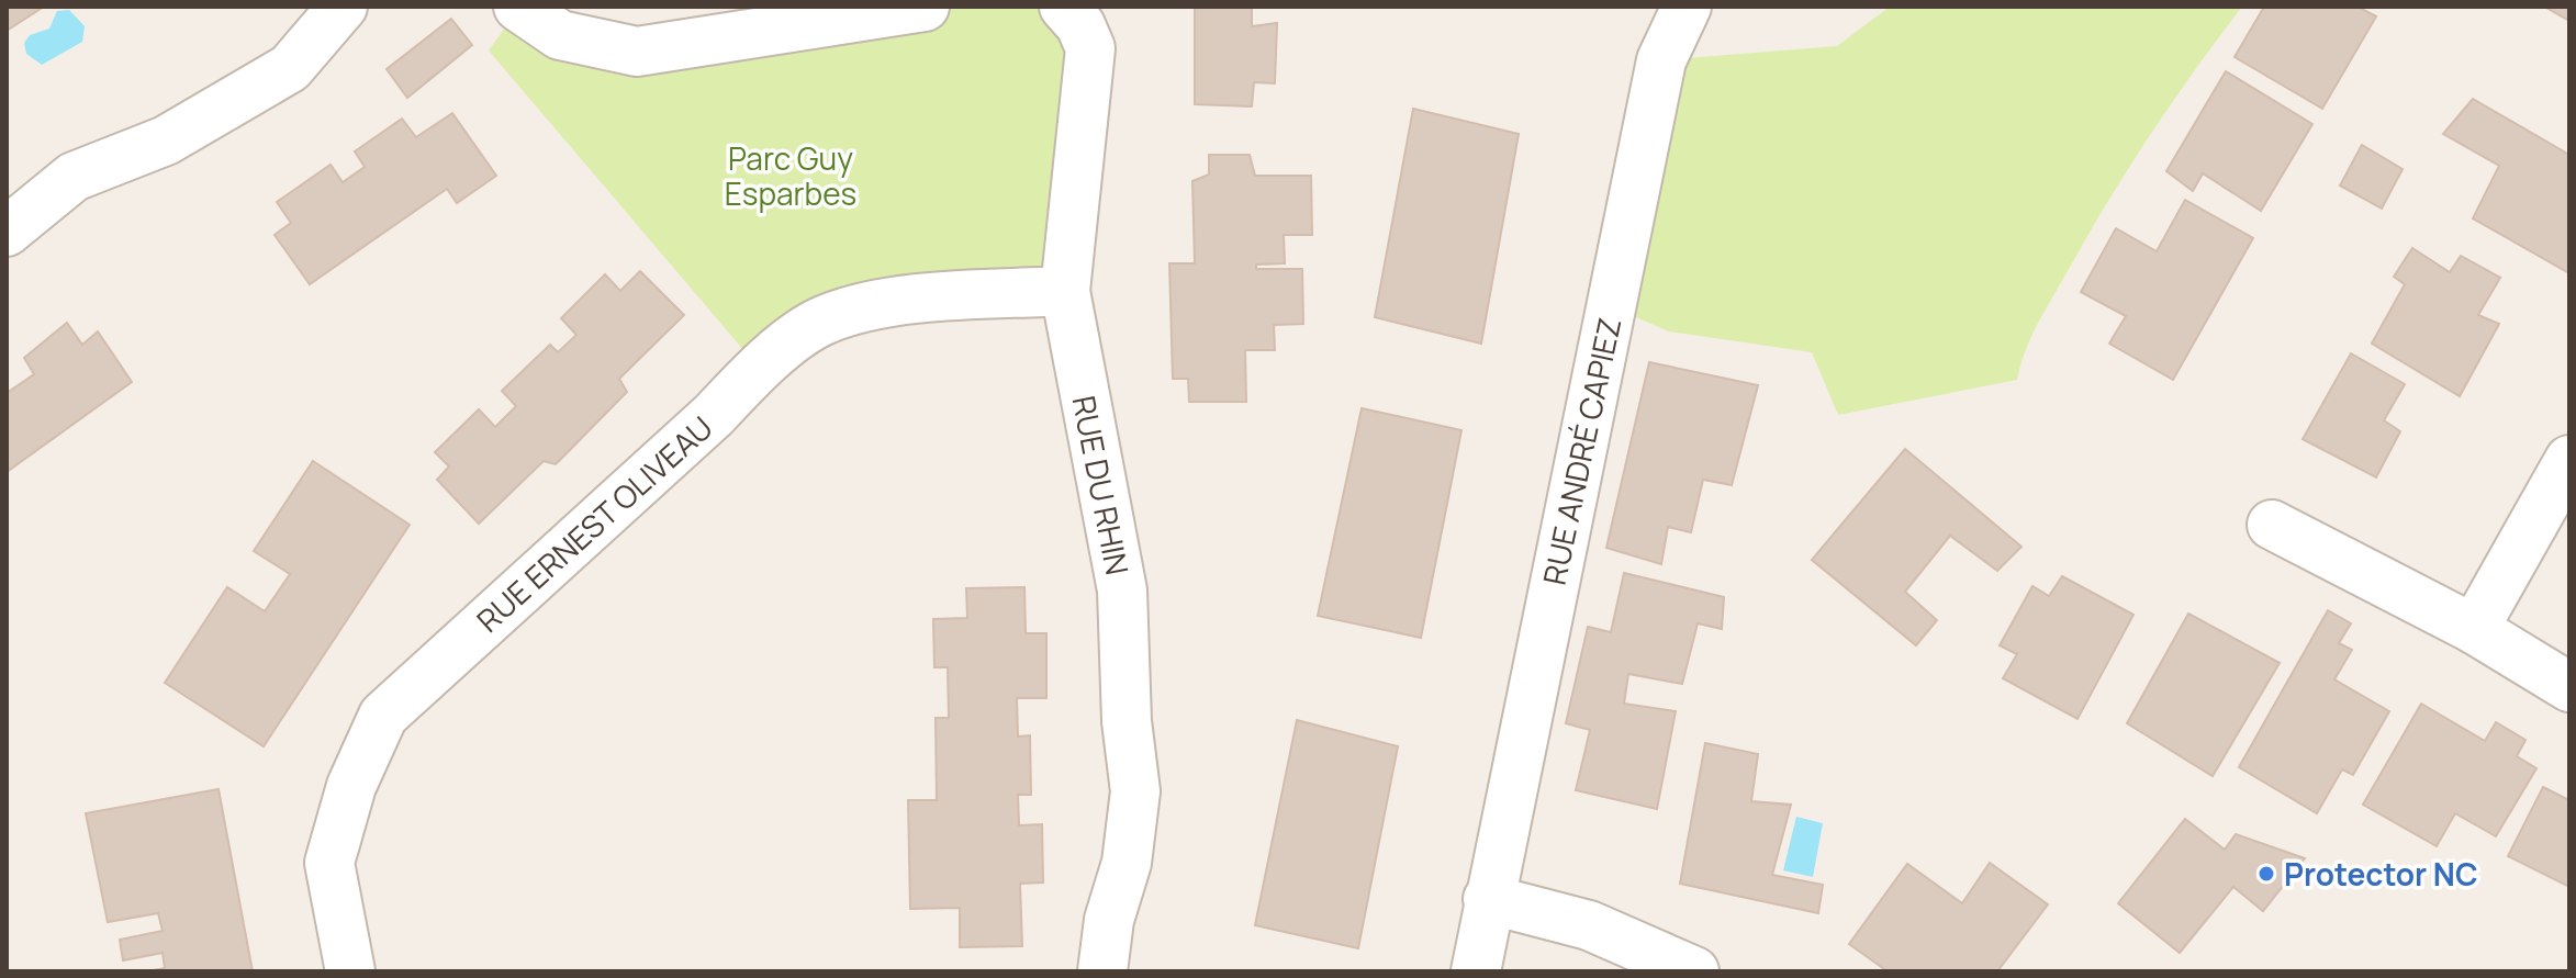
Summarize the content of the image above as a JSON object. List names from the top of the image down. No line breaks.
{"streets":{"street":["RUE ANDRÉ CAPIEZ","RUE DU RHIN","RUE ERNEST OLIVEAU"]},"crossings":[["RUE DU RHIN","RUE ERNEST OLIVEAU"]],"parks":["Parc Guy Esparbes"],"places":["Protector NC"]}
